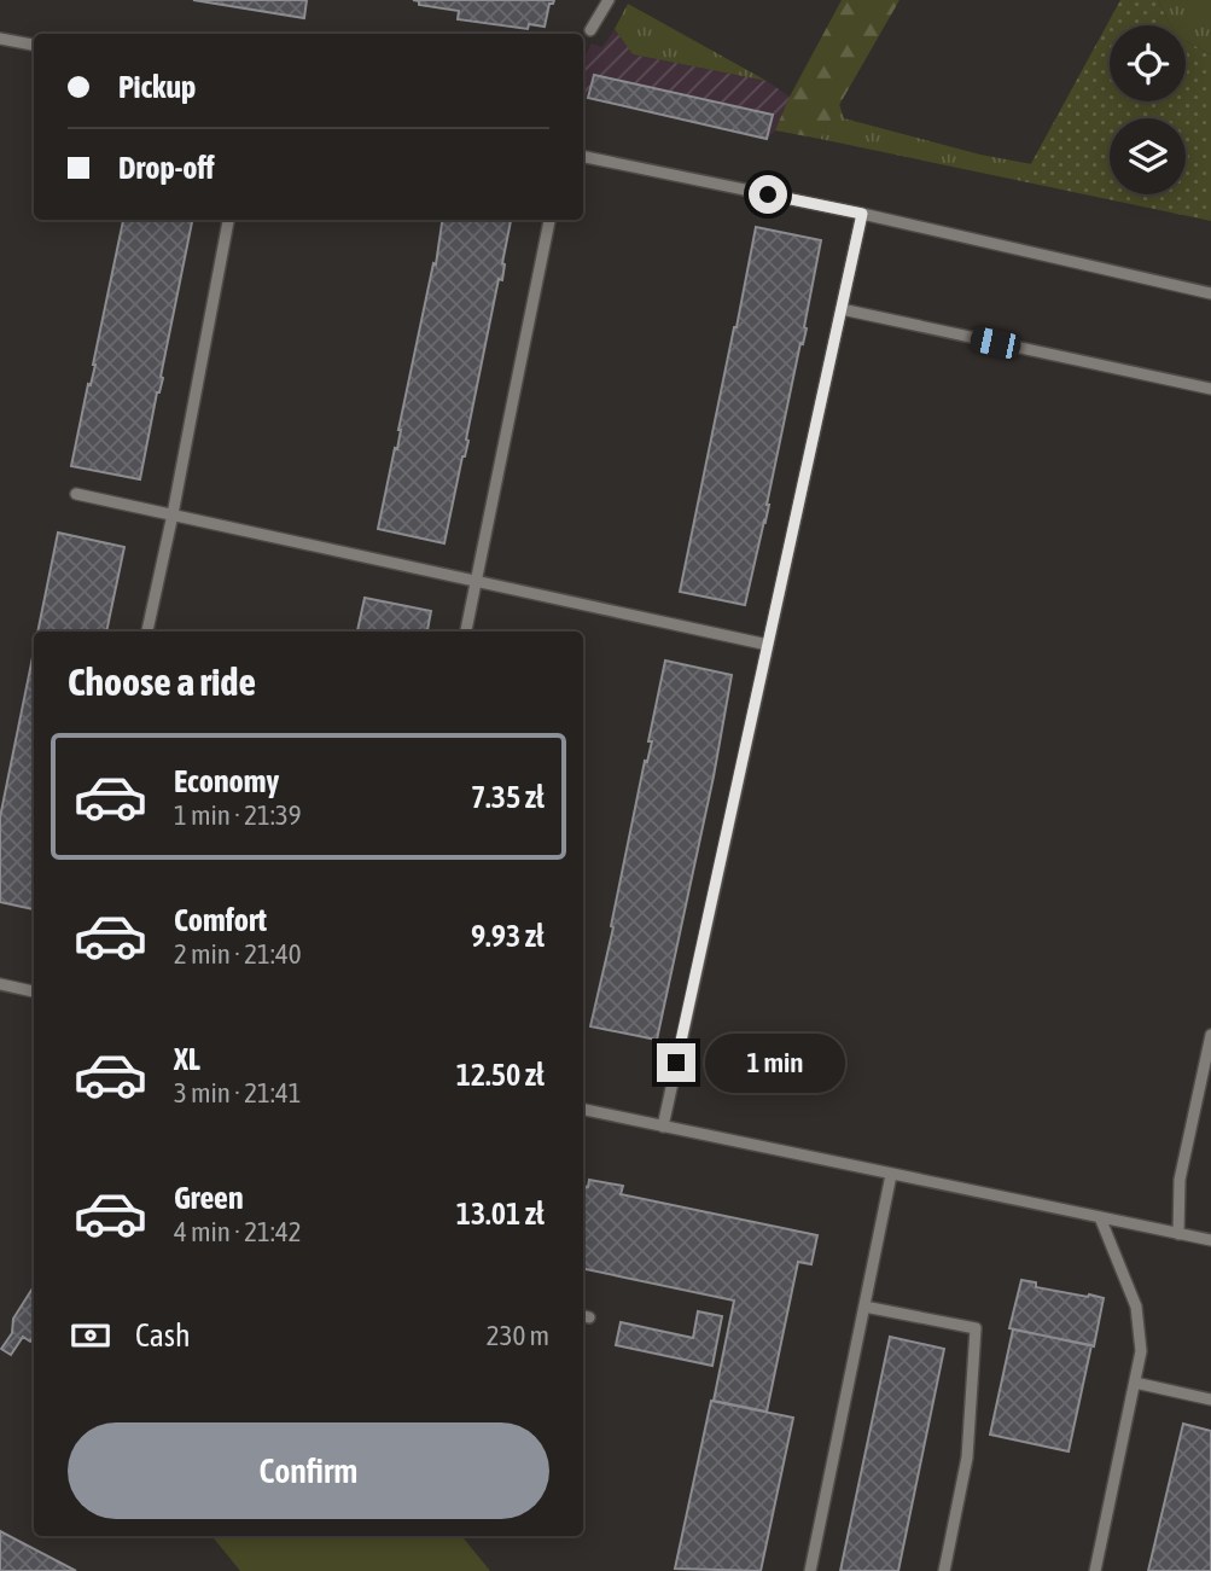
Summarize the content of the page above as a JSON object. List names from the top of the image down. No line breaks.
{"page":{"banner":["Pickup","Drop-off"],"heading":"Choose a ride","list":[{"name":"Economy","note":"1 min · 21:39","value":"7.35 zł"},{"name":"Comfort","note":"2 min · 21:40","value":"9.93 zł"},{"name":"XL","note":"3 min · 21:41","value":"12.50 zł"},{"name":"Green","note":"4 min · 21:42","value":"13.01 zł"}],"bubble":"1 min","pay":["Cash","230 m"],"buttons":"Confirm"}}
